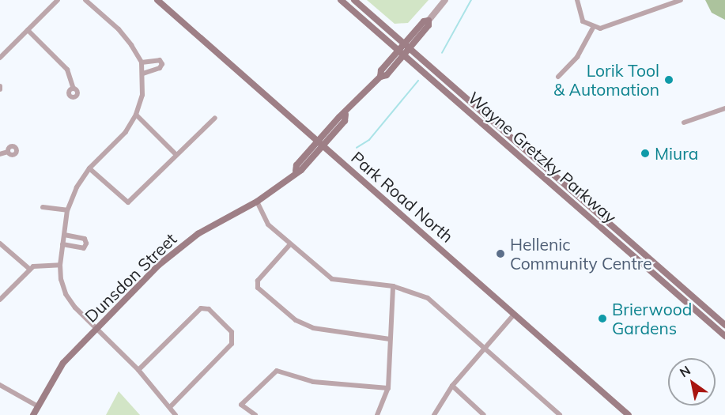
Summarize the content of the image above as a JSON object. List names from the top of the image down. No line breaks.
{"streets":{"main road":["Wayne Gretzky Parkway","Park Road North","Dunsdon Street"]},"crossings":[["Wayne Gretzky Parkway","Dunsdon Street"],["Park Road North","Dunsdon Street"]],"places":["Lorik Tool & Automation","Miura","Hellenic Community Centre","Brierwood Gardens"],"north":"top left"}
